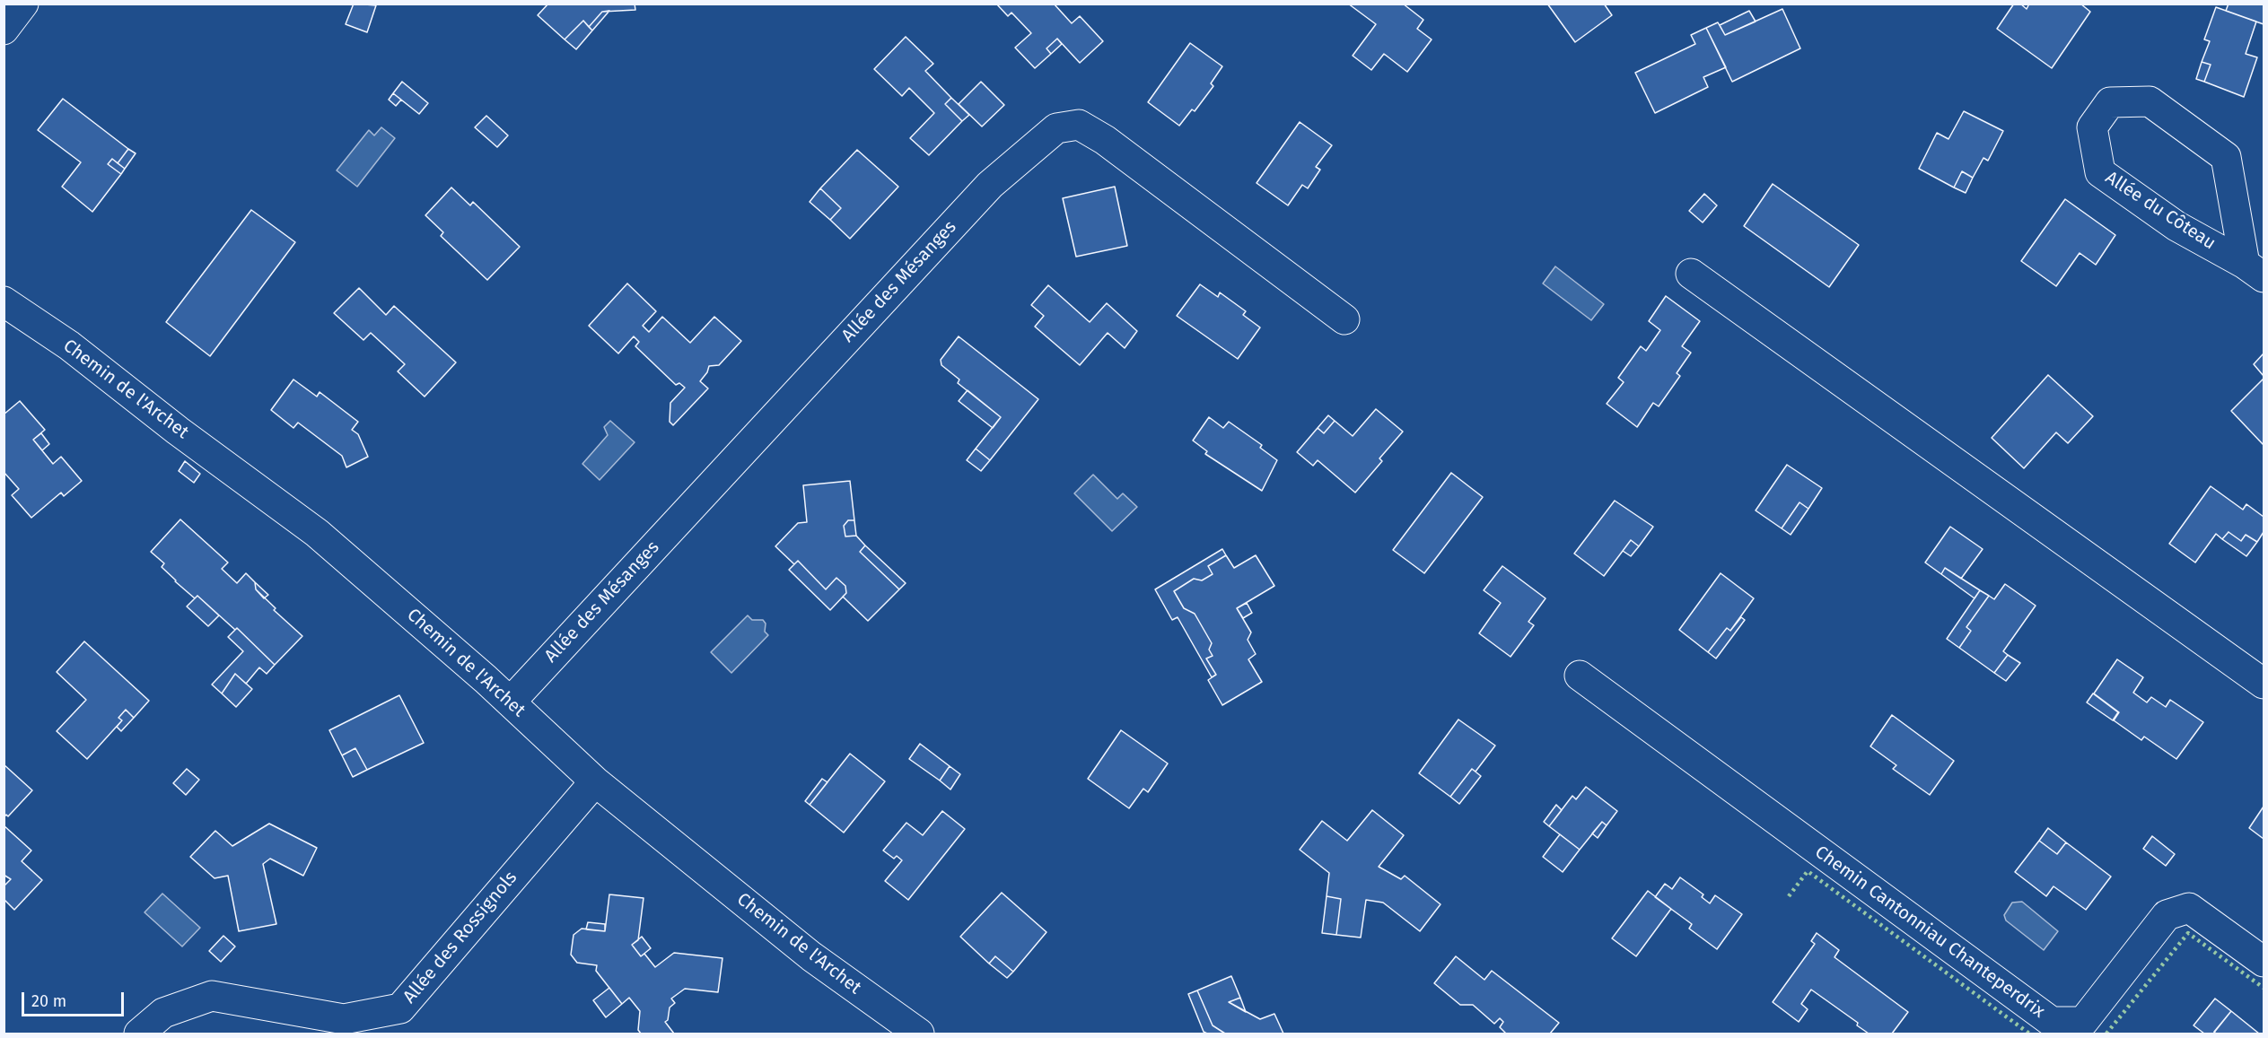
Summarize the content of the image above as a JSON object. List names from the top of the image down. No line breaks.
{"streets":{"street":["Allée du Côteau","Allée des Mésanges","Chemin de l'Archet","Chemin Cantonniau Chanteperdrix","Allée des Rossignols"]},"crossings":[["Allée des Mésanges","Chemin de l'Archet"],["Chemin de l'Archet","Allée des Rossignols"]],"scale_bar":"20 m"}
